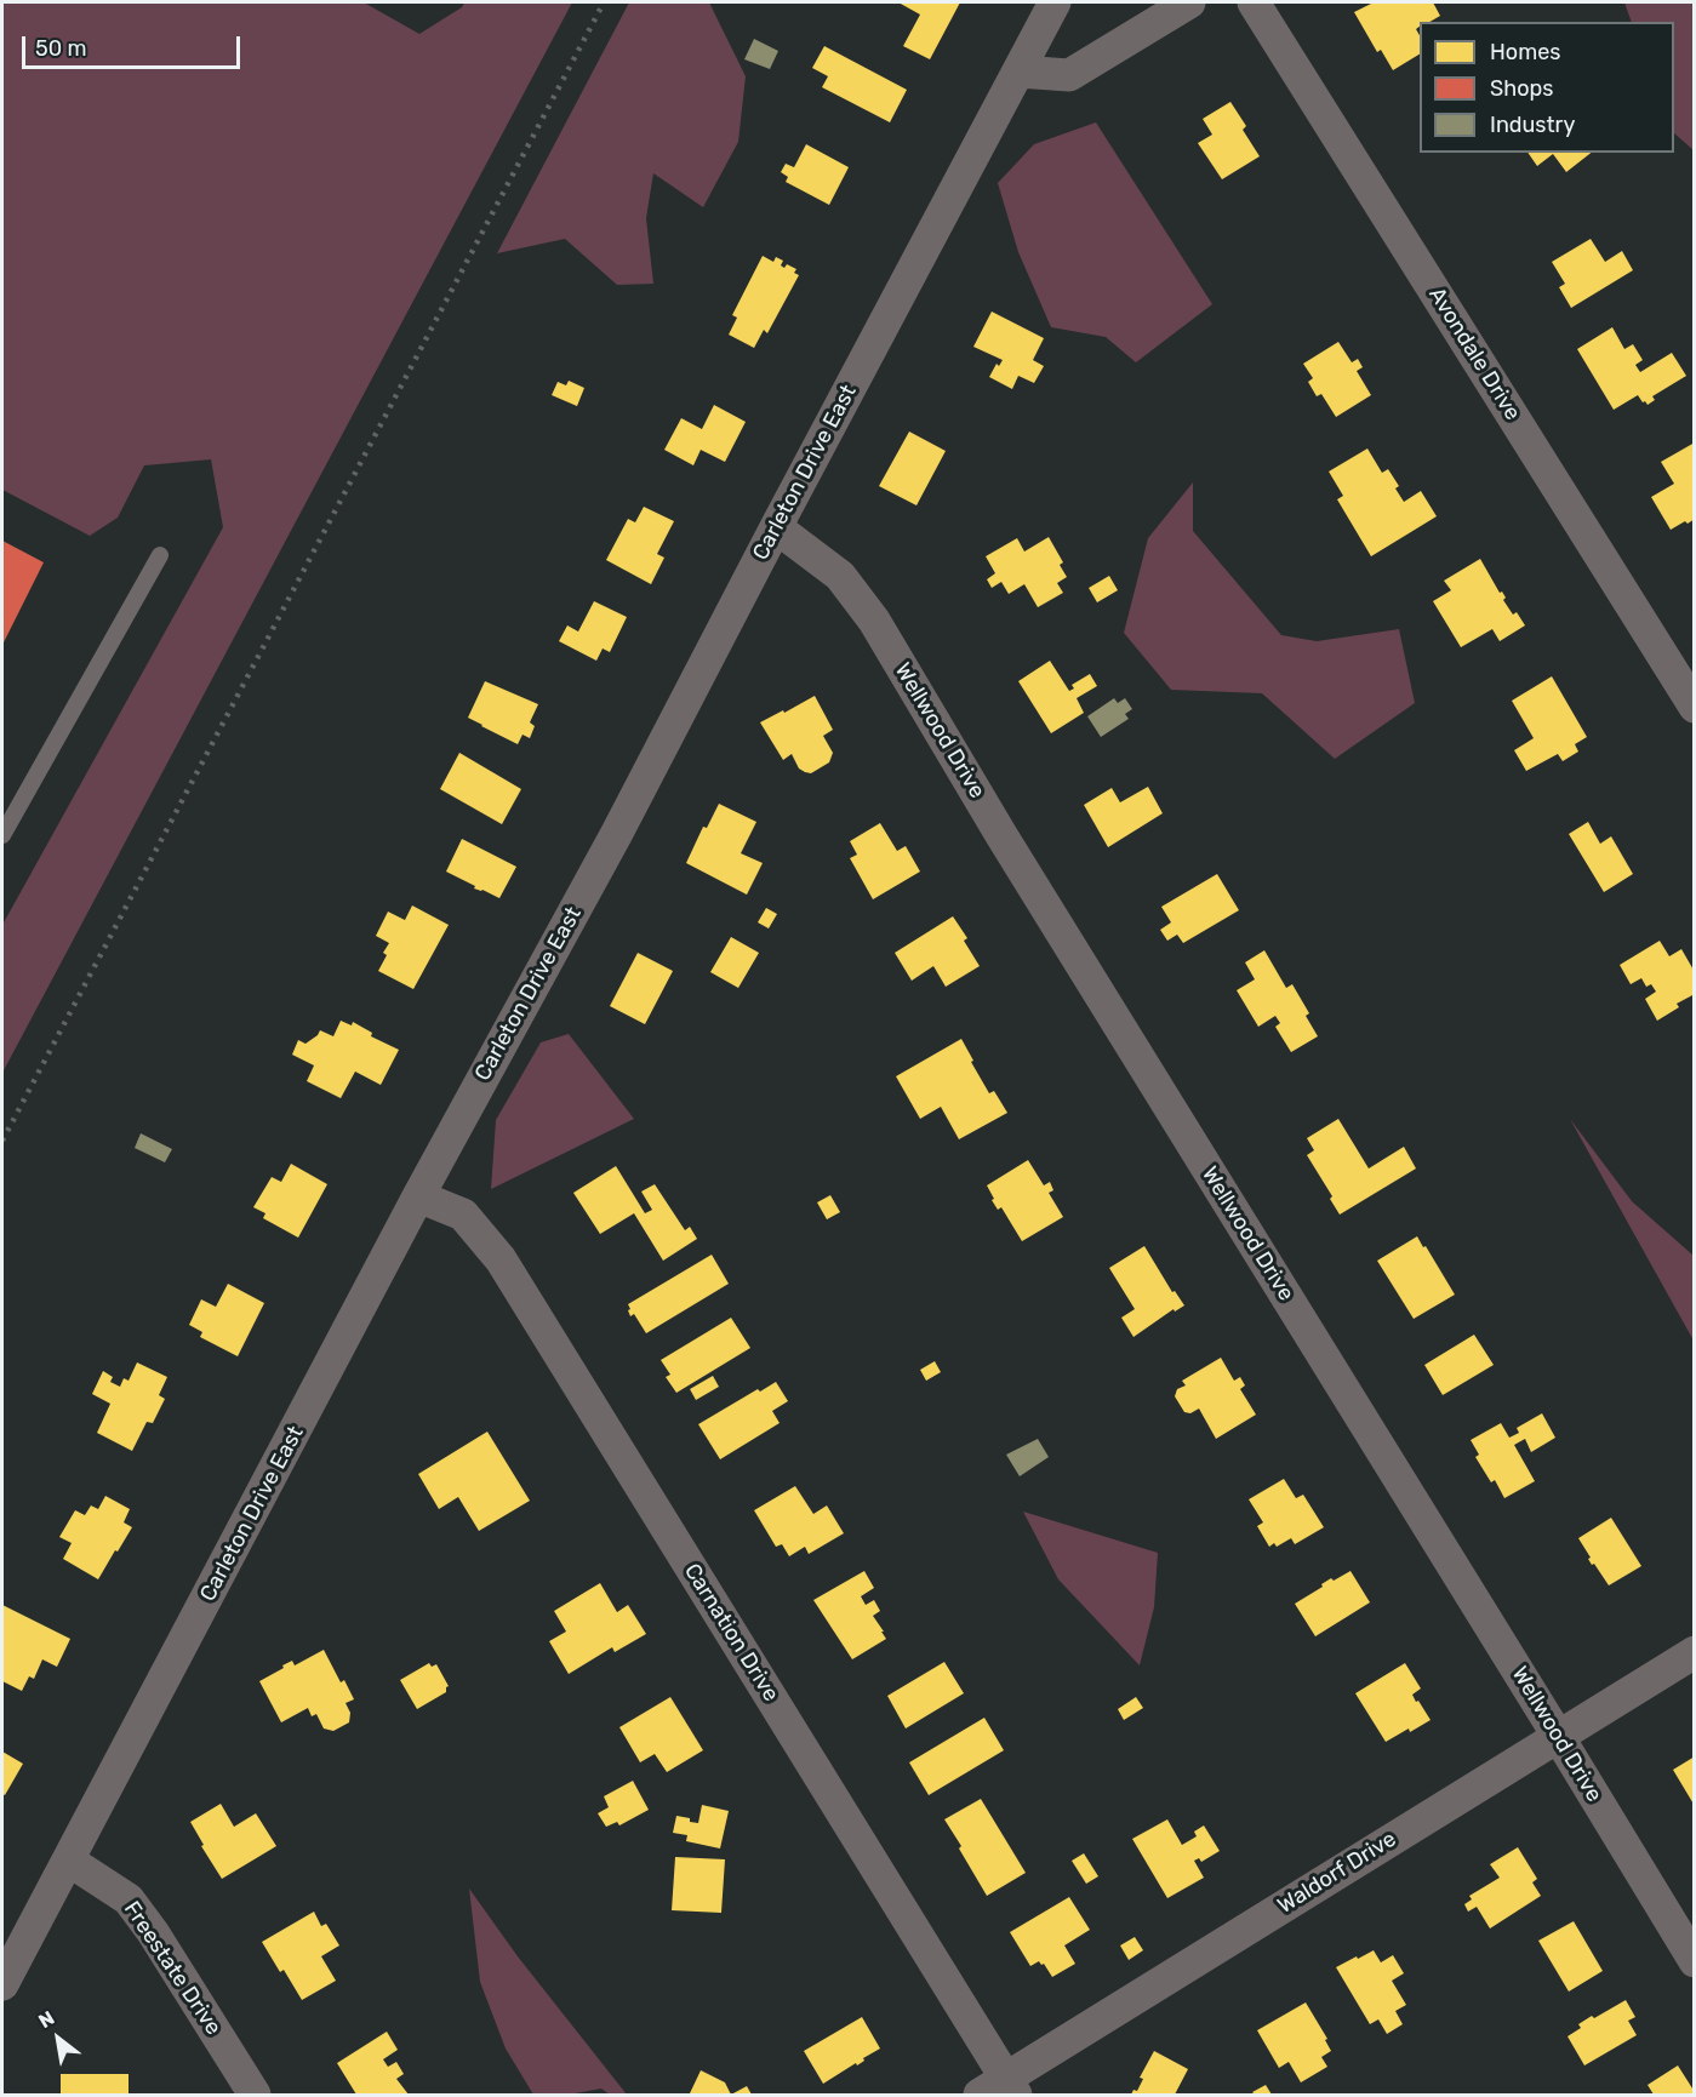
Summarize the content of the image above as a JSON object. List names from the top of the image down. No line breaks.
{"streets":{"street":["Avondale Drive","Carleton Drive East","Wellwood Drive","Carnation Drive","Waldorf Drive","Freestate Drive"]},"crossings":[["Carleton Drive East","Wellwood Drive"],["Carleton Drive East","Carnation Drive"],["Carleton Drive East","Freestate Drive"],["Wellwood Drive","Waldorf Drive"],["Carnation Drive","Waldorf Drive"]],"legend":["Homes","Shops","Industry"],"scale_bar":"50 m","north":"top left"}
